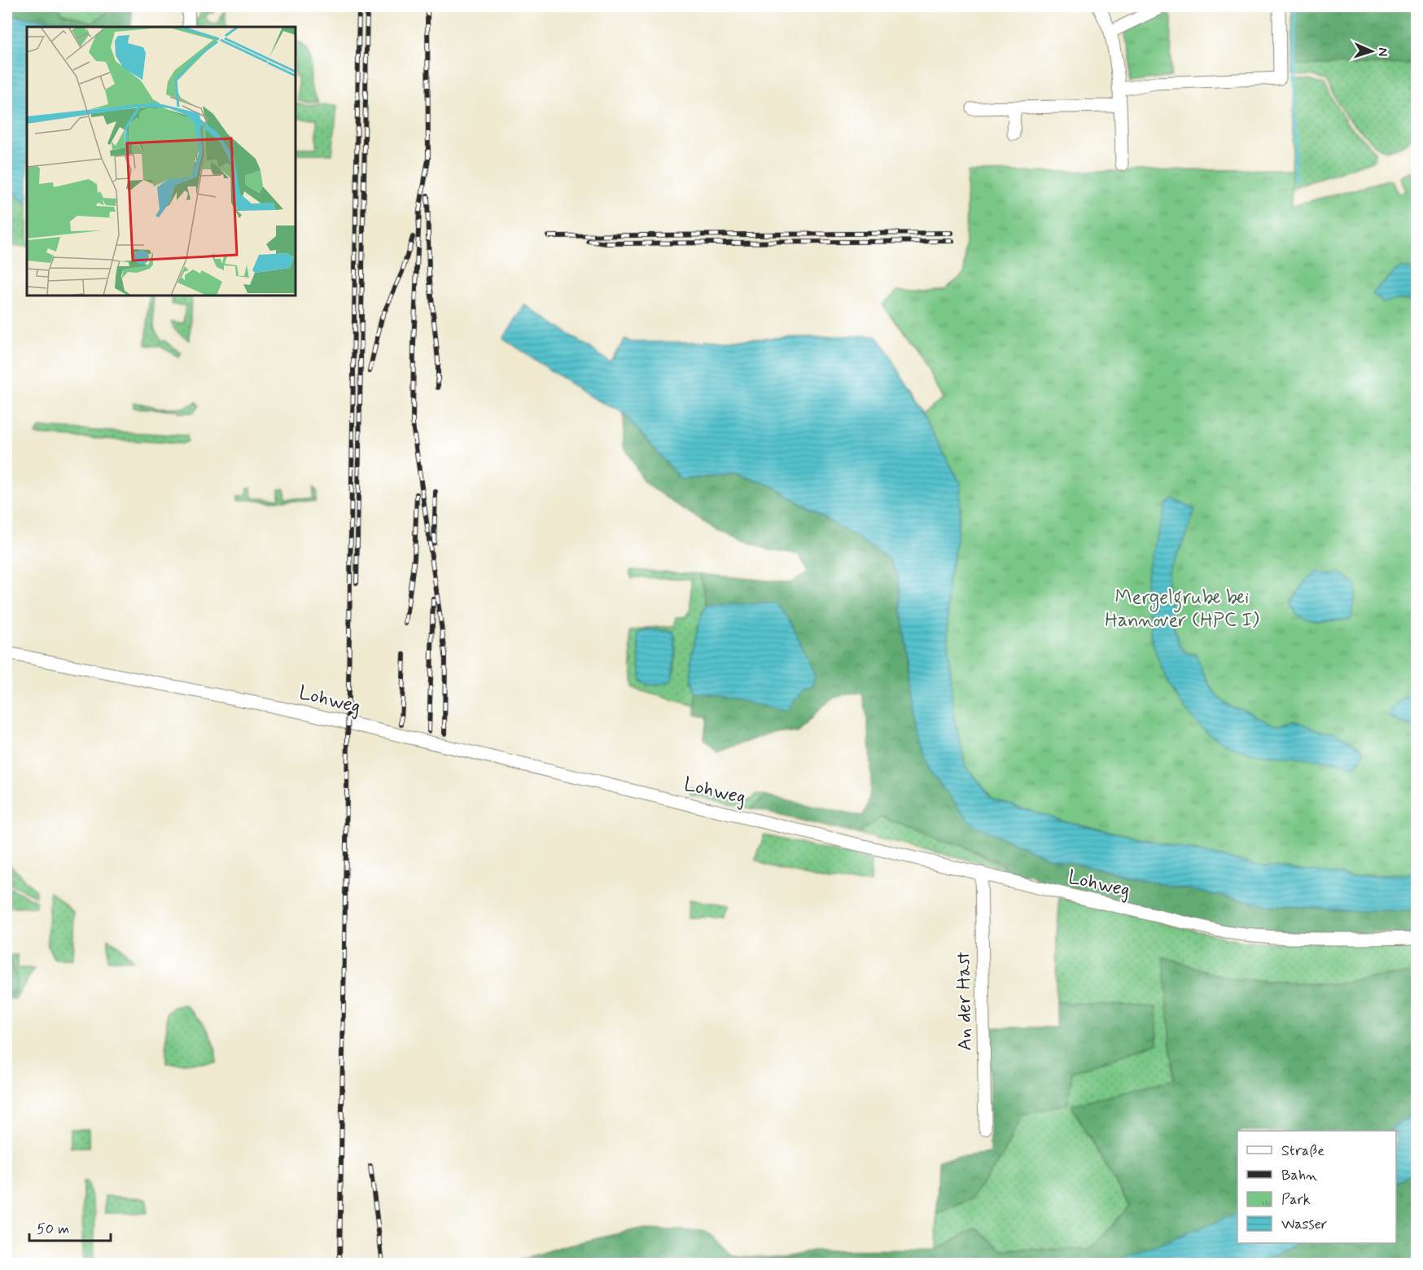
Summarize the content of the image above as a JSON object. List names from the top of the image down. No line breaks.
{"streets":{"street":["Lohweg","An der Hast"]},"crossings":[["Lohweg","An der Hast"]],"parks":["Mergelgrube bei Hannover (HPC I)"],"legend":["Straße","Bahn","Park","Wasser"],"scale_bar":"50 m","north":"right"}
